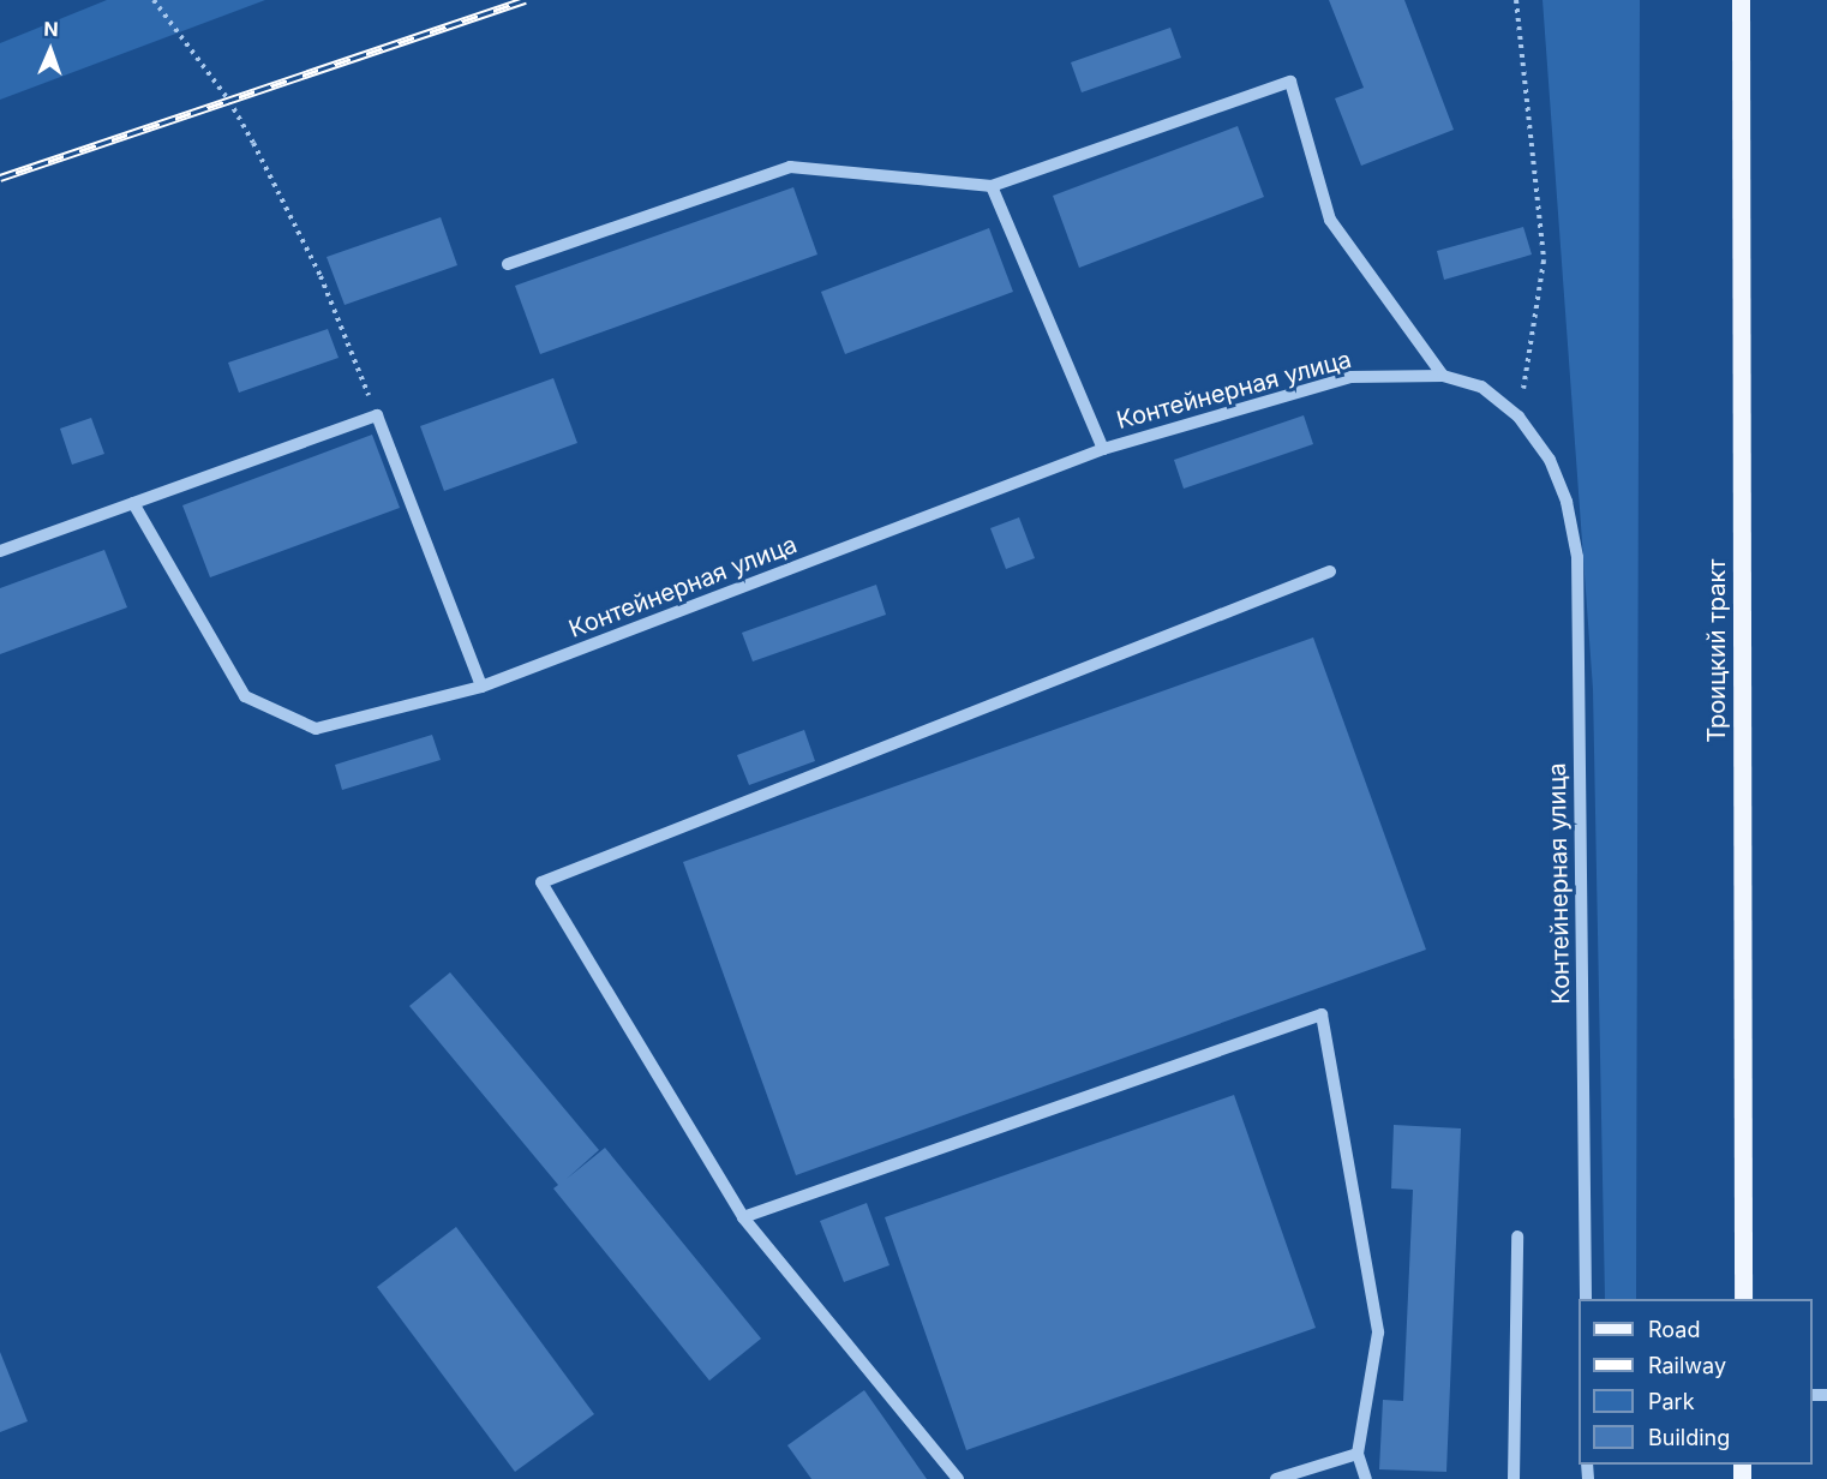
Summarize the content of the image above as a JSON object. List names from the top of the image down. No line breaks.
{"streets":{"main road":["Троицкий тракт"],"street":["Контейнерная улица"]},"legend":["Road","Railway","Park","Building"],"north":"top"}
